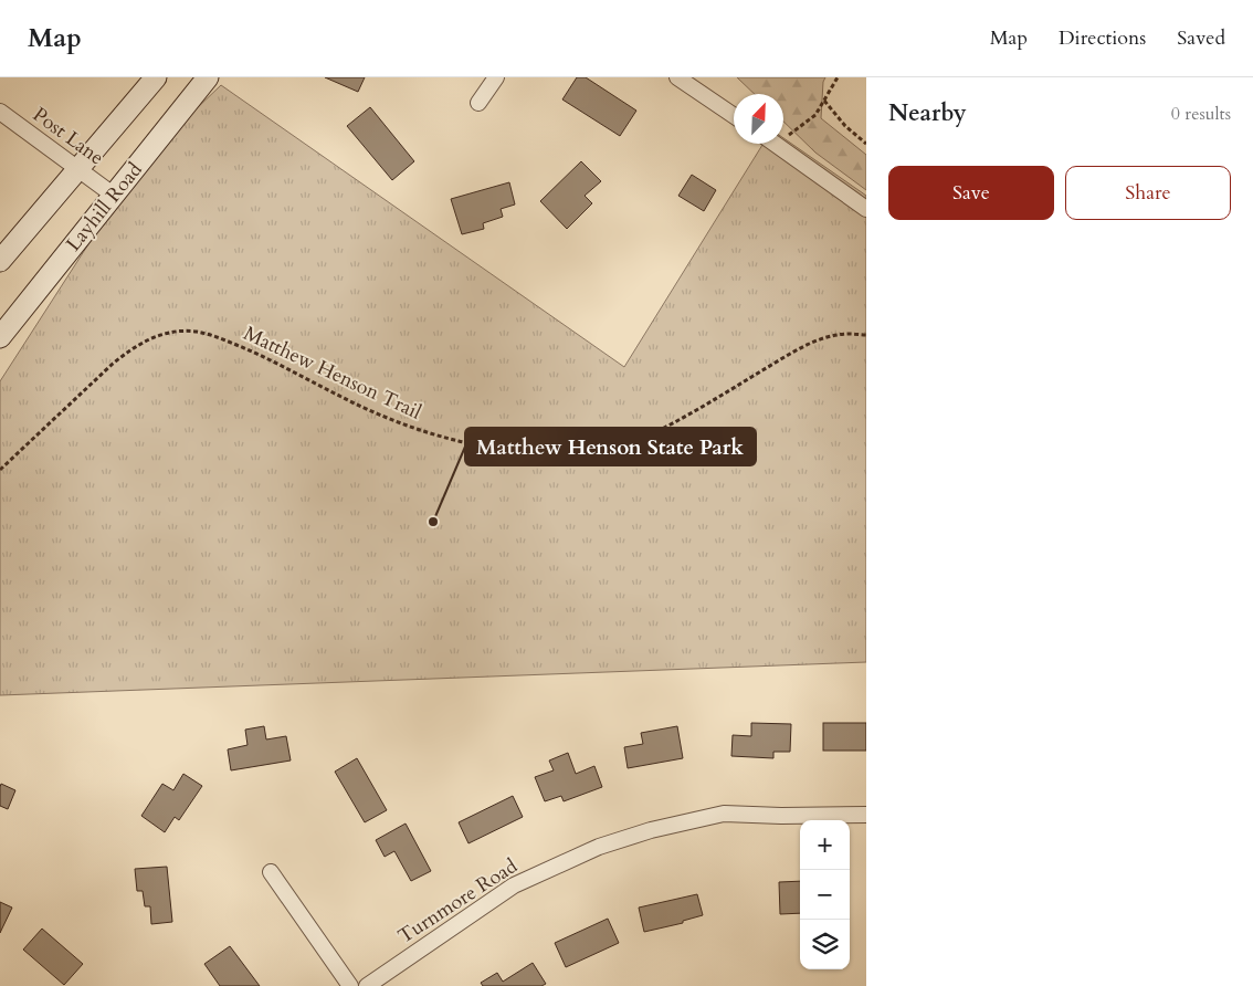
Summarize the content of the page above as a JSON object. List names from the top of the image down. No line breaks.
{"streets":{"main road":["Layhill Road"],"street":["Post Lane","Turnmore Road"],"path":["Matthew Henson Trail"]},"crossings":[["Post Lane","Layhill Road"]],"places":["Matthew Henson State Park"],"north":"top right","page":{"header":"Map","nav":["Map","Directions","Saved"],"heading":["Nearby","0 results"],"buttons":["Save","Share"],"map_buttons":["+","−"]}}
